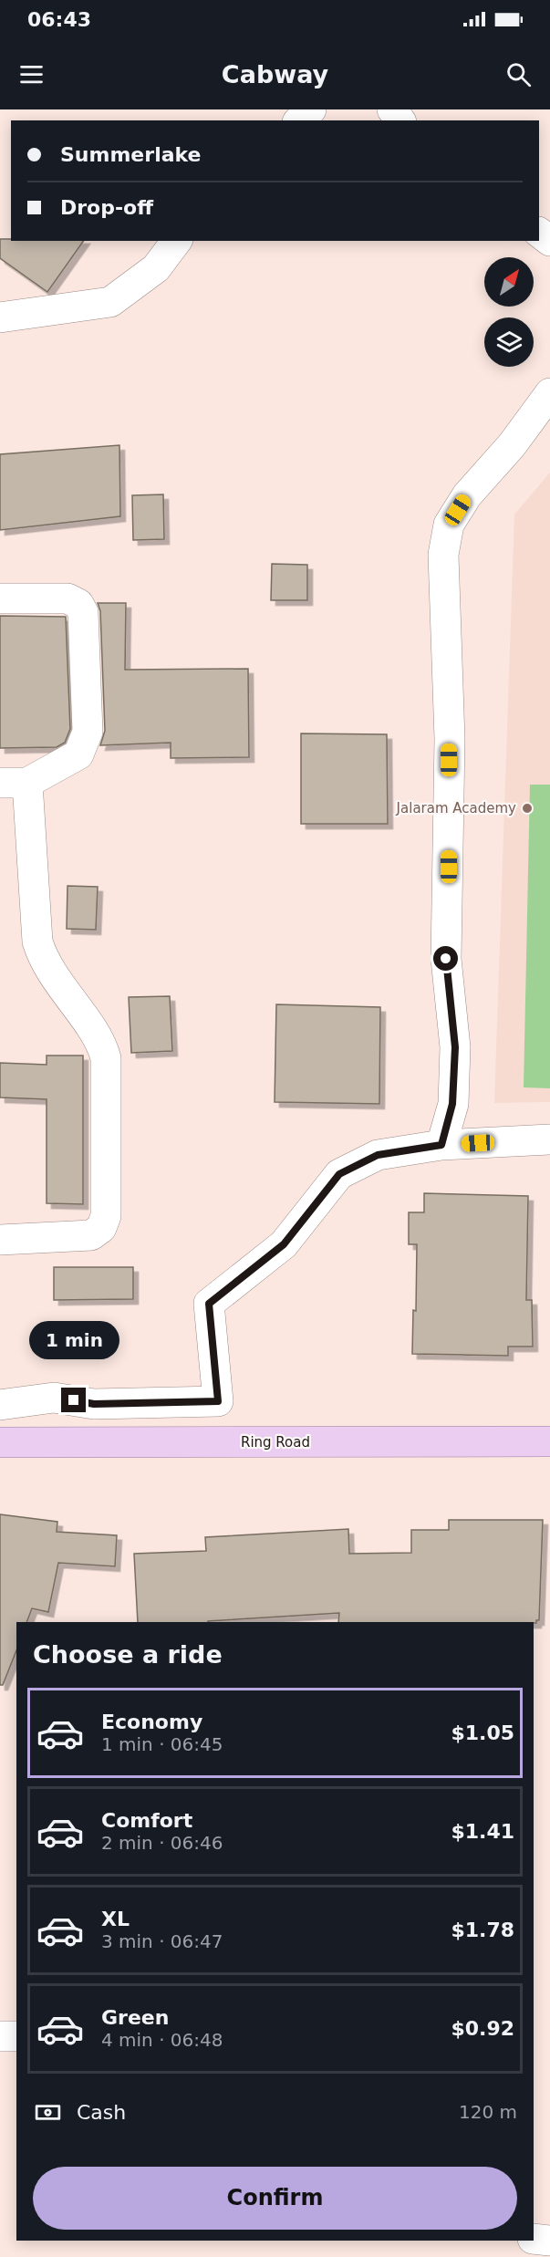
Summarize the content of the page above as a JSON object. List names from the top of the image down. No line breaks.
{"streets":{"main road":["Ring Road"]},"places":["Jalaram Academy"],"north":"top right","page":{"status":"06:43","header":"Cabway","banner":["Summerlake","Drop-off"],"bubble":"1 min","heading":"Choose a ride","list":[{"name":"Economy","note":"1 min · 06:45","value":"$1.05"},{"name":"Comfort","note":"2 min · 06:46","value":"$1.41"},{"name":"XL","note":"3 min · 06:47","value":"$1.78"},{"name":"Green","note":"4 min · 06:48","value":"$0.92"}],"pay":["Cash","120 m"],"buttons":"Confirm"}}
